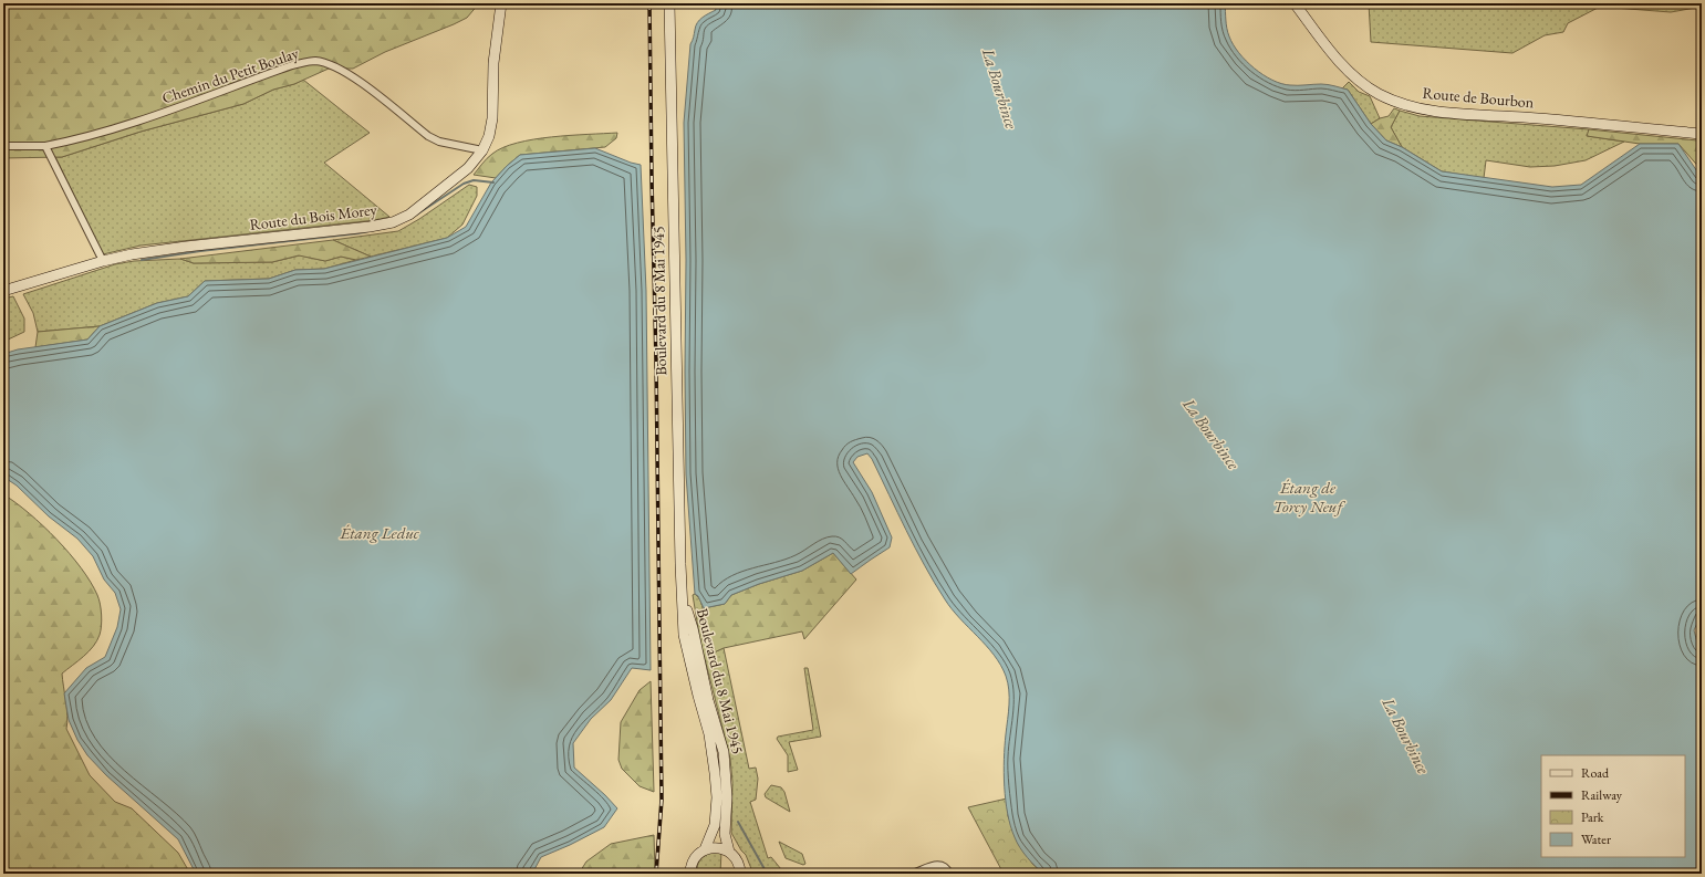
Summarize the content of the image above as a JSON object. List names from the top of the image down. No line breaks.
{"streets":{"main road":["Route de Bourbon","Route du Bois Morey","Boulevard du 8 Mai 1945"],"street":["Chemin du Petit Boulay"]},"crossings":[["Chemin du Petit Boulay","Route du Bois Morey"]],"water":["La Bourbince","Étang de Torcy Neuf","Étang Leduc"],"legend":["Road","Railway","Park","Water"]}
